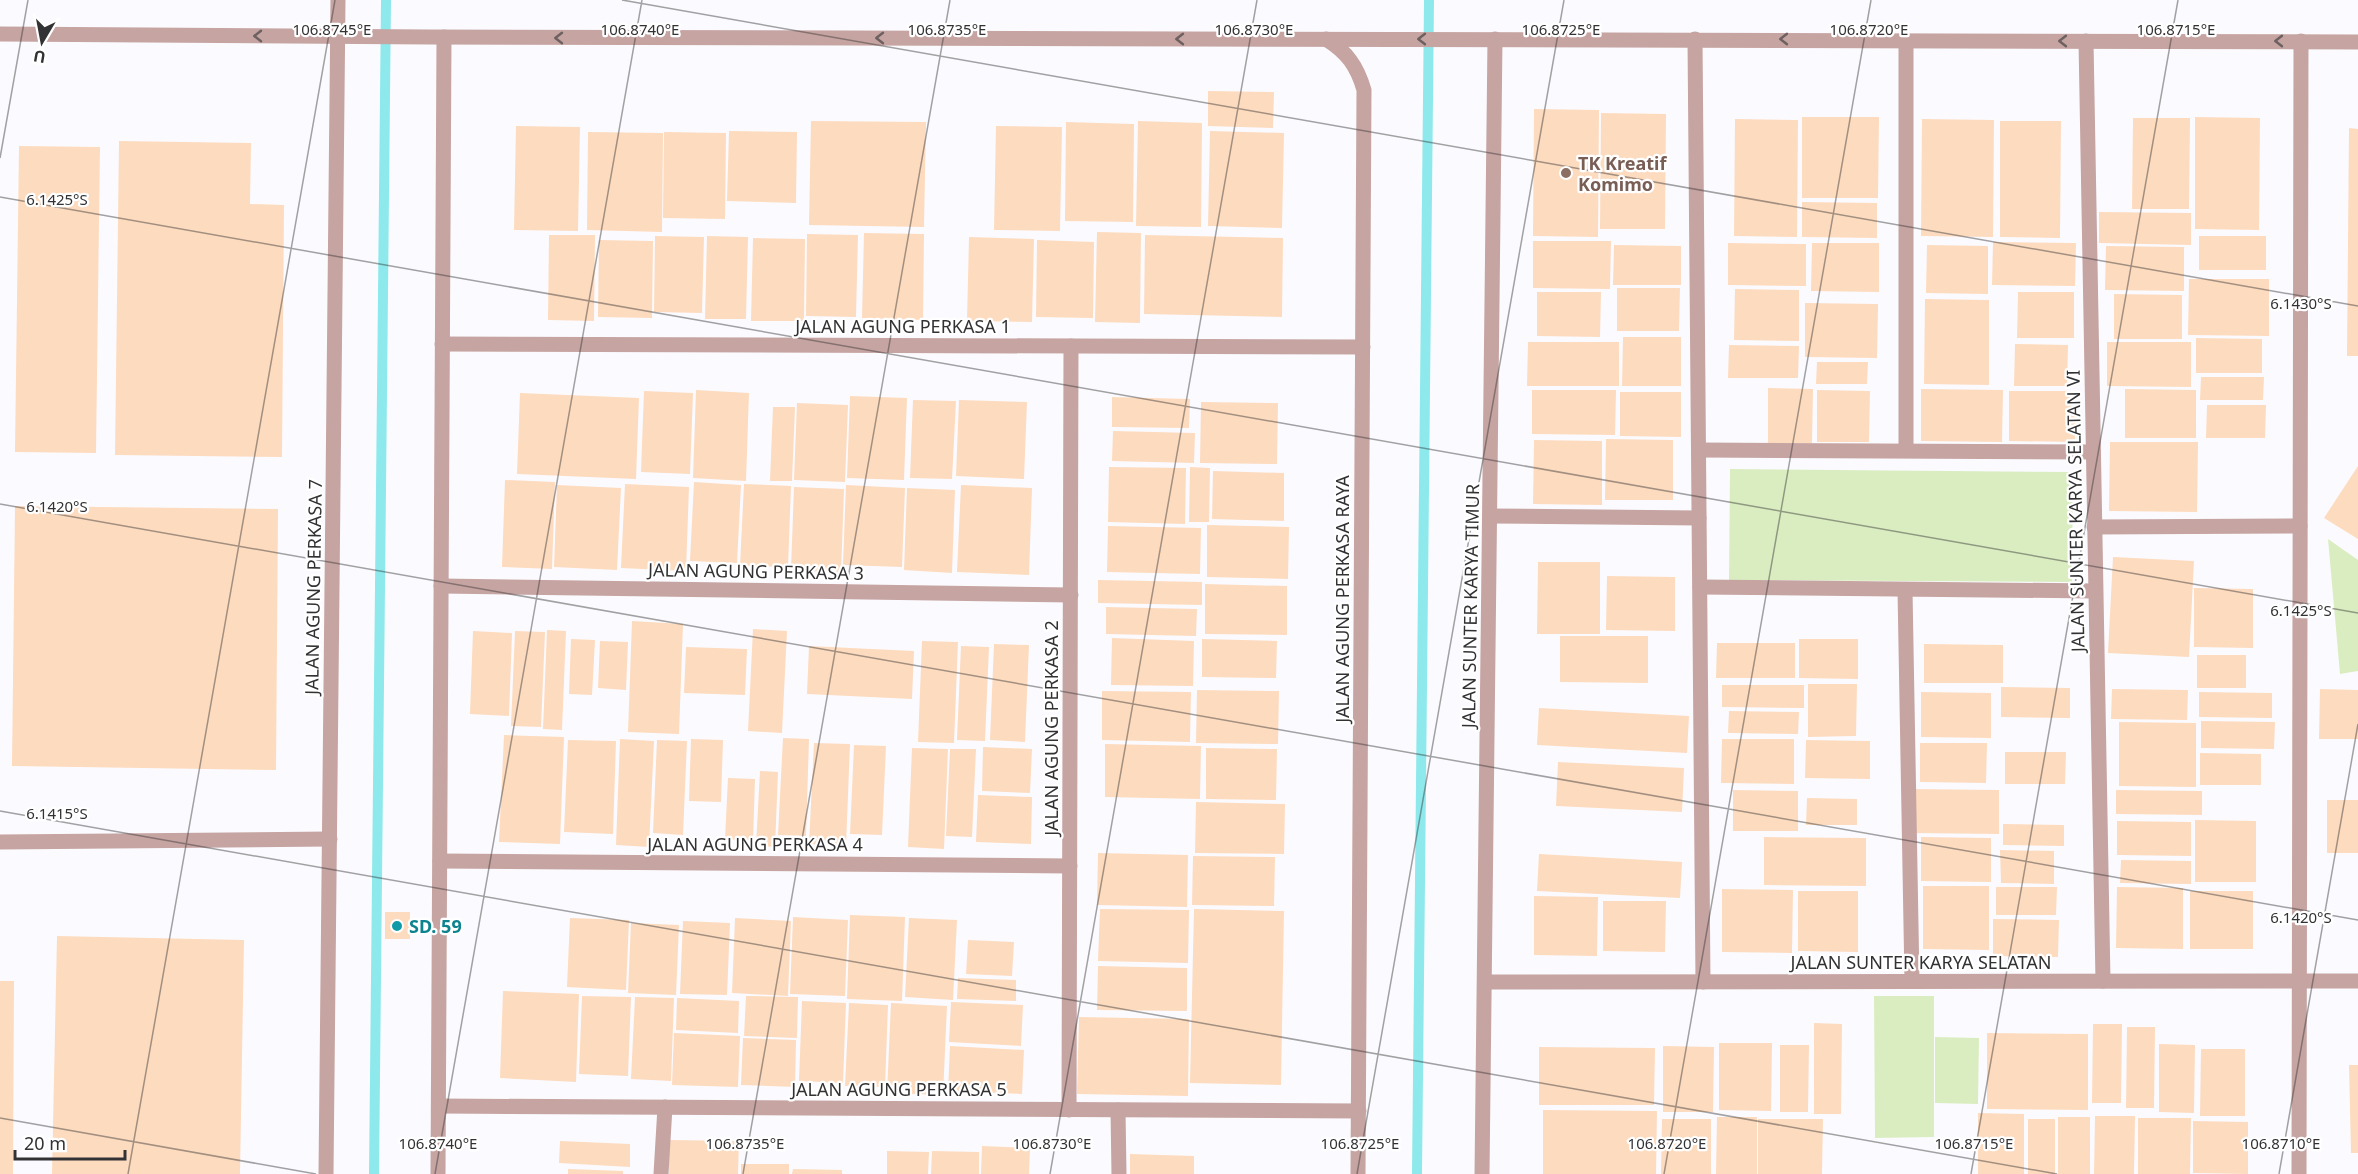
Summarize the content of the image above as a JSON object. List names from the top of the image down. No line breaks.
{"streets":{"street":["JALAN AGUNG PERKASA 1","JALAN SUNTER KARYA SELATAN VI","JALAN AGUNG PERKASA 3","JALAN AGUNG PERKASA 7","JALAN AGUNG PERKASA RAYA","JALAN SUNTER KARYA TIMUR","JALAN AGUNG PERKASA 2","JALAN AGUNG PERKASA 4","JALAN SUNTER KARYA SELATAN","JALAN AGUNG PERKASA 5"]},"crossings":[["JALAN AGUNG PERKASA 1","JALAN AGUNG PERKASA RAYA"],["JALAN AGUNG PERKASA 1","JALAN AGUNG PERKASA 2"],["JALAN SUNTER KARYA SELATAN VI","JALAN SUNTER KARYA SELATAN"],["JALAN AGUNG PERKASA 3","JALAN AGUNG PERKASA 2"],["JALAN AGUNG PERKASA RAYA","JALAN AGUNG PERKASA 5"],["JALAN SUNTER KARYA TIMUR","JALAN SUNTER KARYA SELATAN"],["JALAN AGUNG PERKASA 2","JALAN AGUNG PERKASA 4"],["JALAN AGUNG PERKASA 2","JALAN AGUNG PERKASA 5"]],"places":["TK Kreatif Komimo","SD. 59"],"scale_bar":"20 m","north":"bottom","coordinates":["106.8745°E","106.8740°E","106.8735°E","106.8730°E","106.8725°E","106.8720°E","106.8715°E","6.1425°S","6.1430°S","6.1420°S","6.1415°S","106.8710°E"]}
